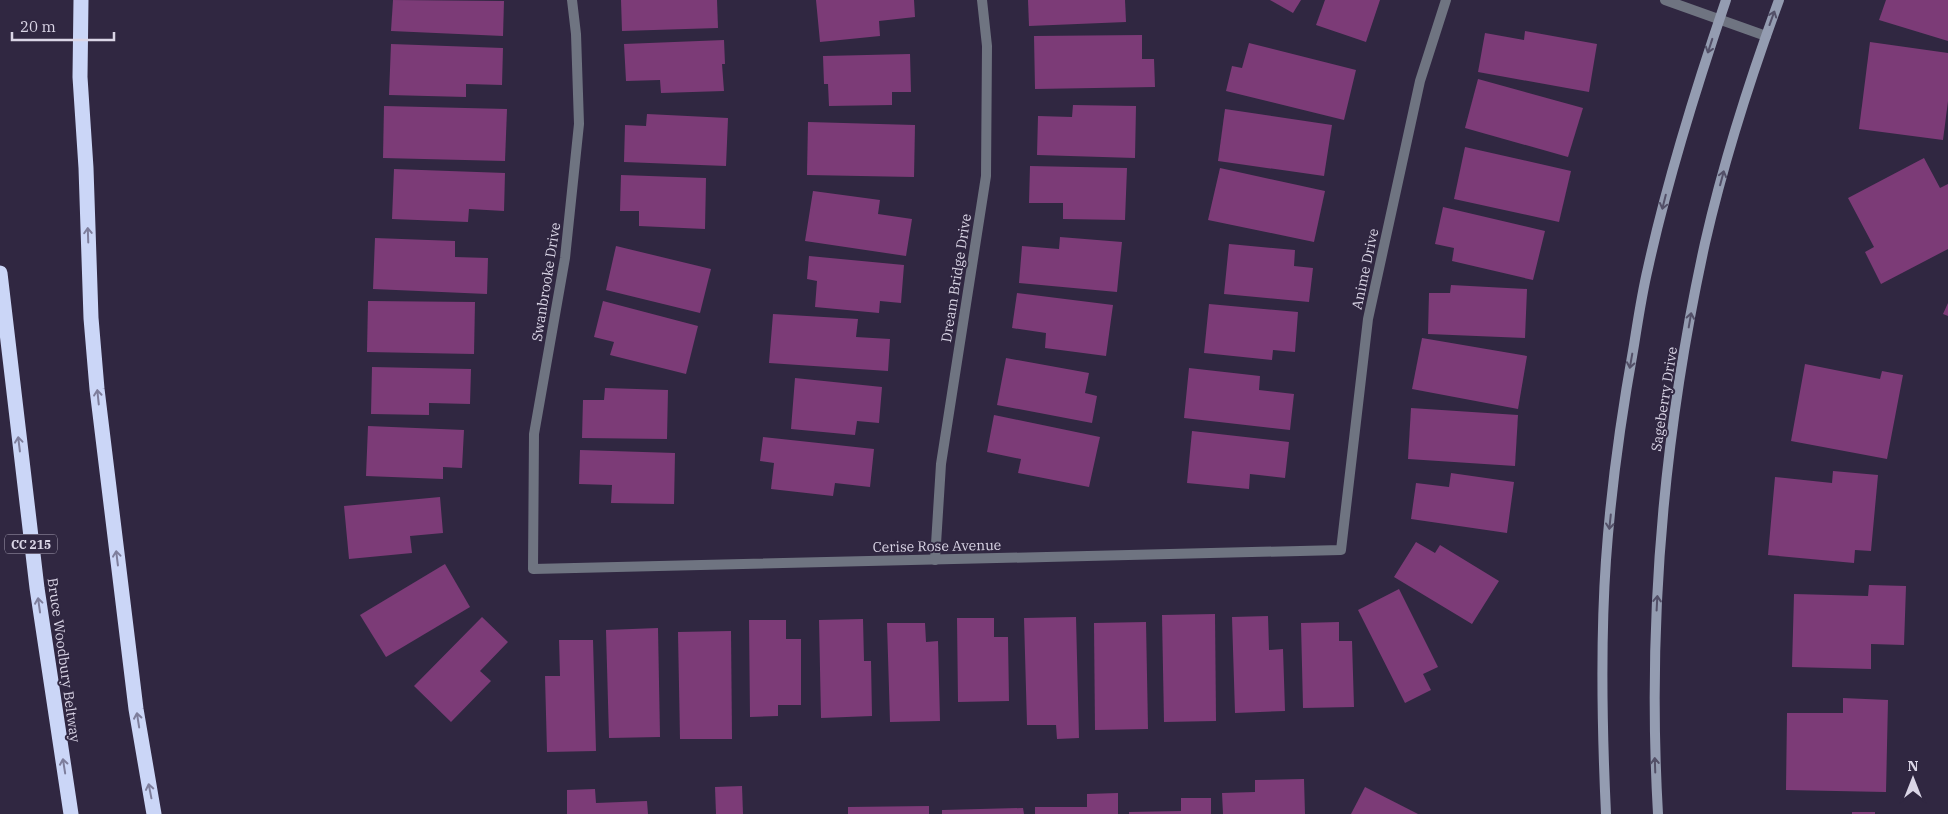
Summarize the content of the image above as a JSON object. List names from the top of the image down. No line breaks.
{"streets":{"highway":["CC 215","Bruce Woodbury Beltway"],"street":["Anime Drive","Dream Bridge Drive","Swanbrooke Drive","Sageberry Drive","Cerise Rose Avenue"]},"crossings":[["Anime Drive","Cerise Rose Avenue"],["Dream Bridge Drive","Cerise Rose Avenue"],["Swanbrooke Drive","Cerise Rose Avenue"]],"scale_bar":"20 m","north":"top"}
